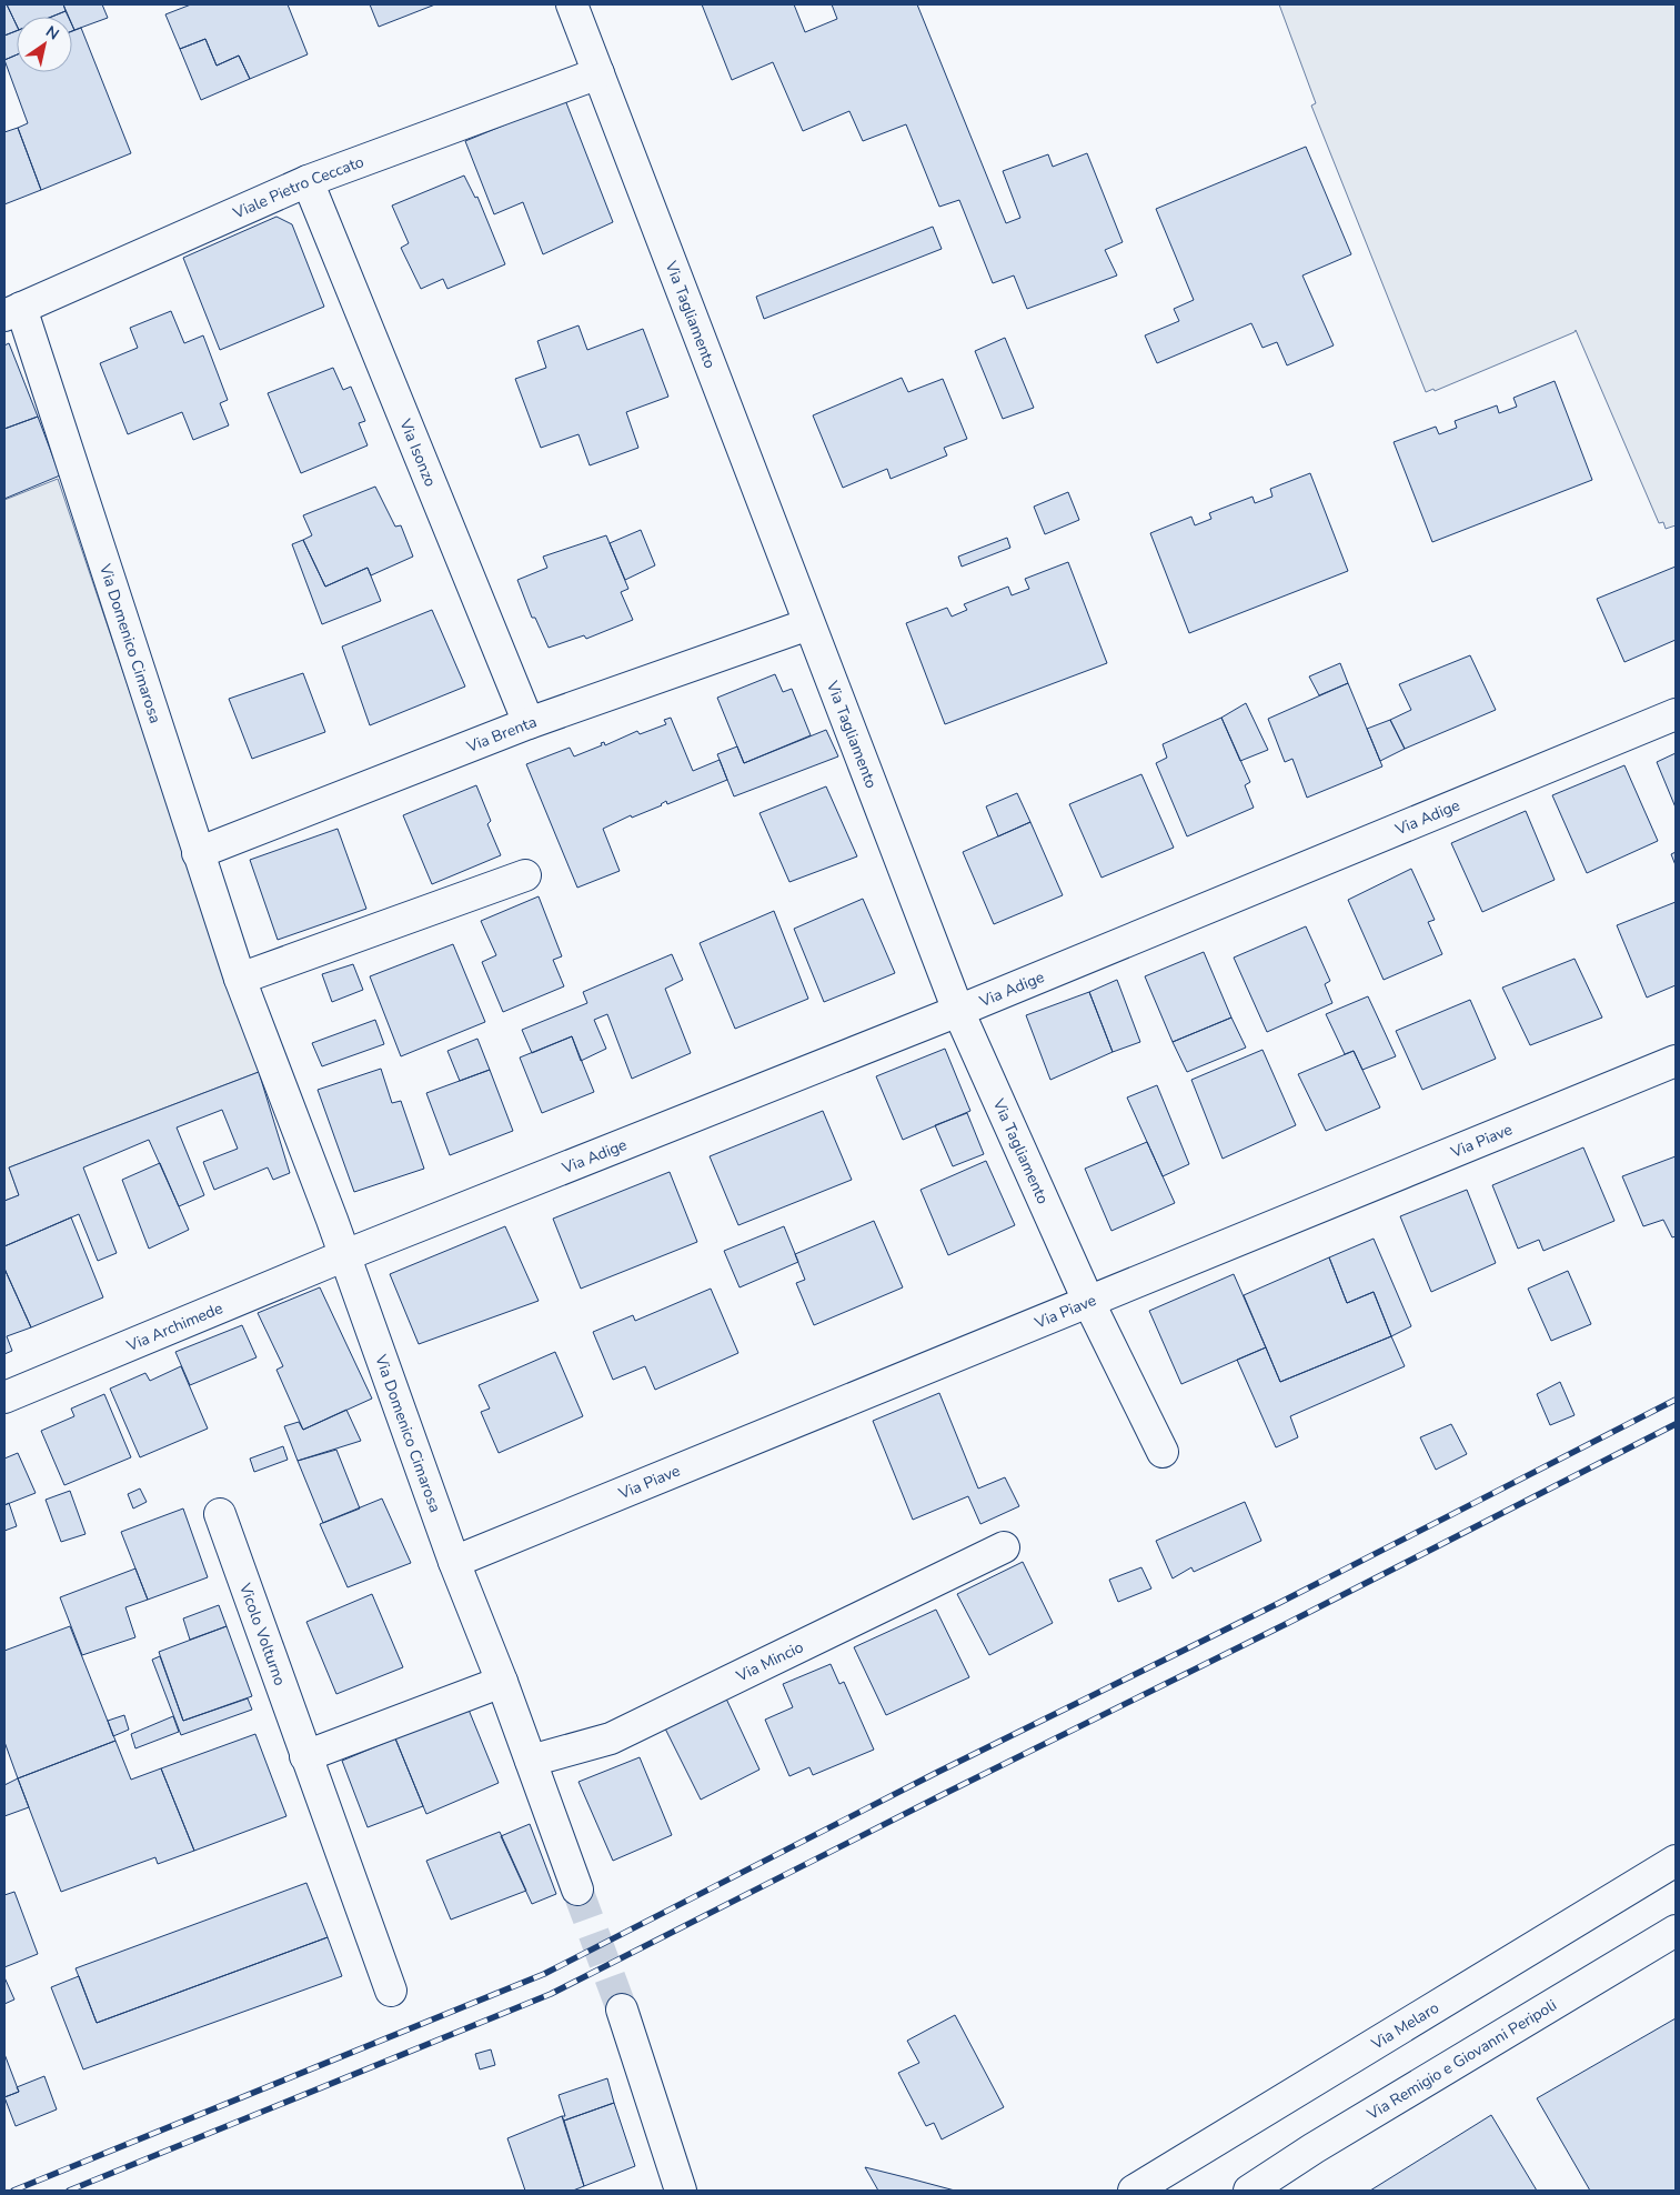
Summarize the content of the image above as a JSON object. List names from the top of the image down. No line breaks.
{"streets":{"street":["Viale Pietro Ceccato","Via Tagliamento","Via Isonzo","Via Domenico Cimarosa","Via Brenta","Via Adige","Via Piave","Via Archimede","Vicolo Volturno","Via Mincio","Via Melaro","Via Remigio e Giovanni Peripoli"]},"crossings":[["Viale Pietro Ceccato","Via Tagliamento"],["Viale Pietro Ceccato","Via Isonzo"],["Viale Pietro Ceccato","Via Domenico Cimarosa"],["Via Tagliamento","Via Brenta"],["Via Tagliamento","Via Adige"],["Via Tagliamento","Via Piave"],["Via Isonzo","Via Brenta"],["Via Domenico Cimarosa","Via Brenta"],["Via Domenico Cimarosa","Via Adige"],["Via Domenico Cimarosa","Via Piave"],["Via Domenico Cimarosa","Via Archimede"],["Via Domenico Cimarosa","Via Mincio"],["Via Adige","Via Archimede"]],"north":"top right"}
